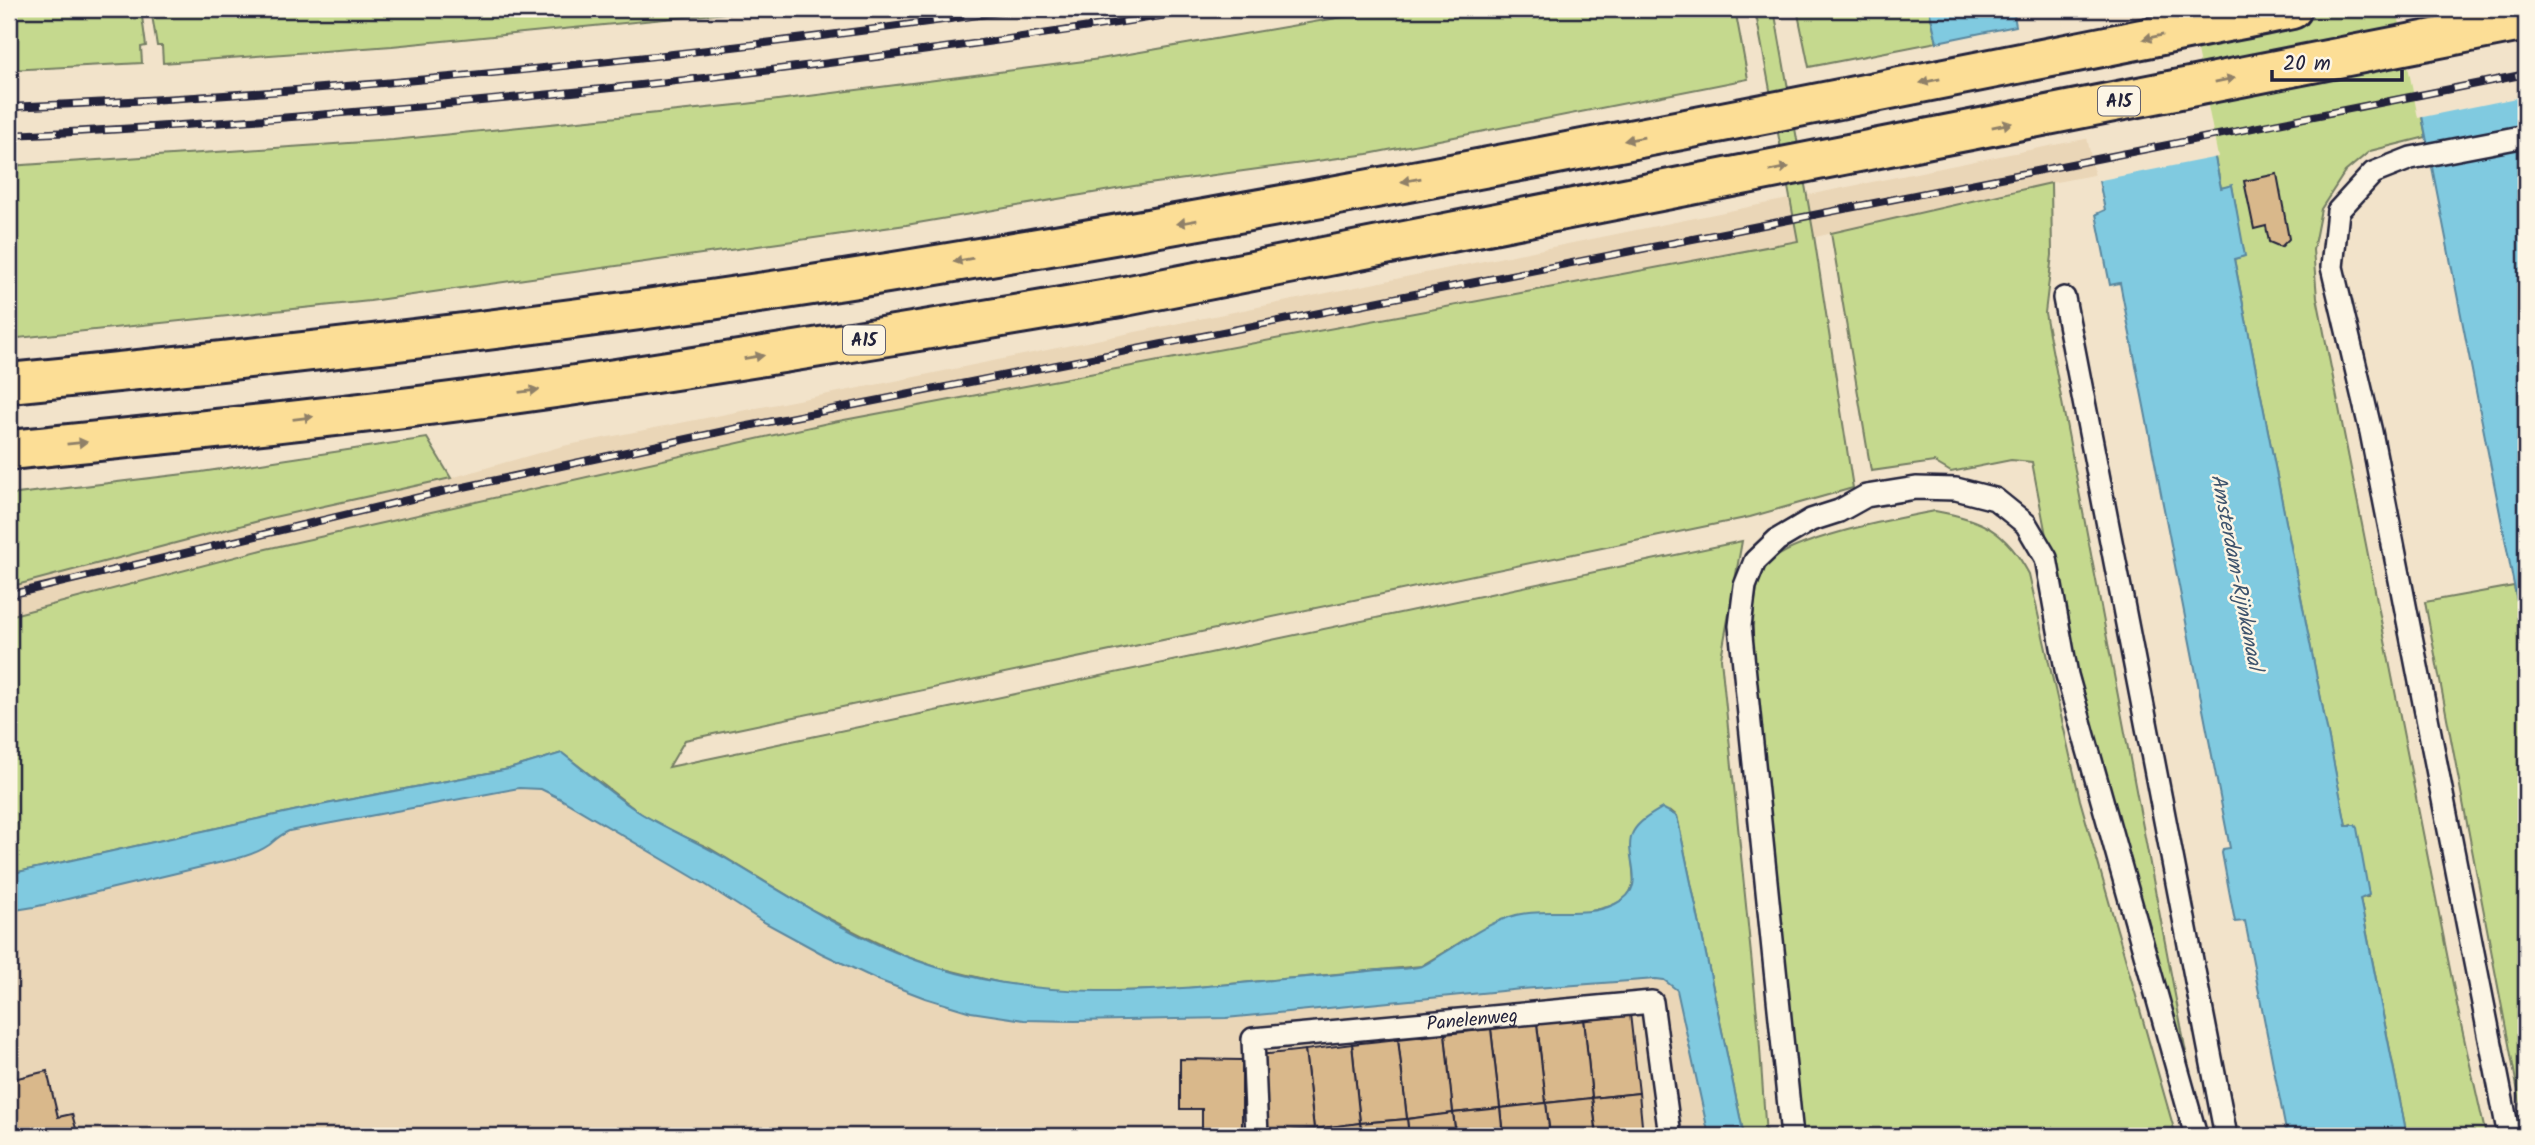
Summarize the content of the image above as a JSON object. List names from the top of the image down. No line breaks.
{"streets":{"highway":["A15"],"lane":["Panelenweg"]},"water":["Amsterdam-Rijnkanaal"],"scale_bar":"20 m"}
